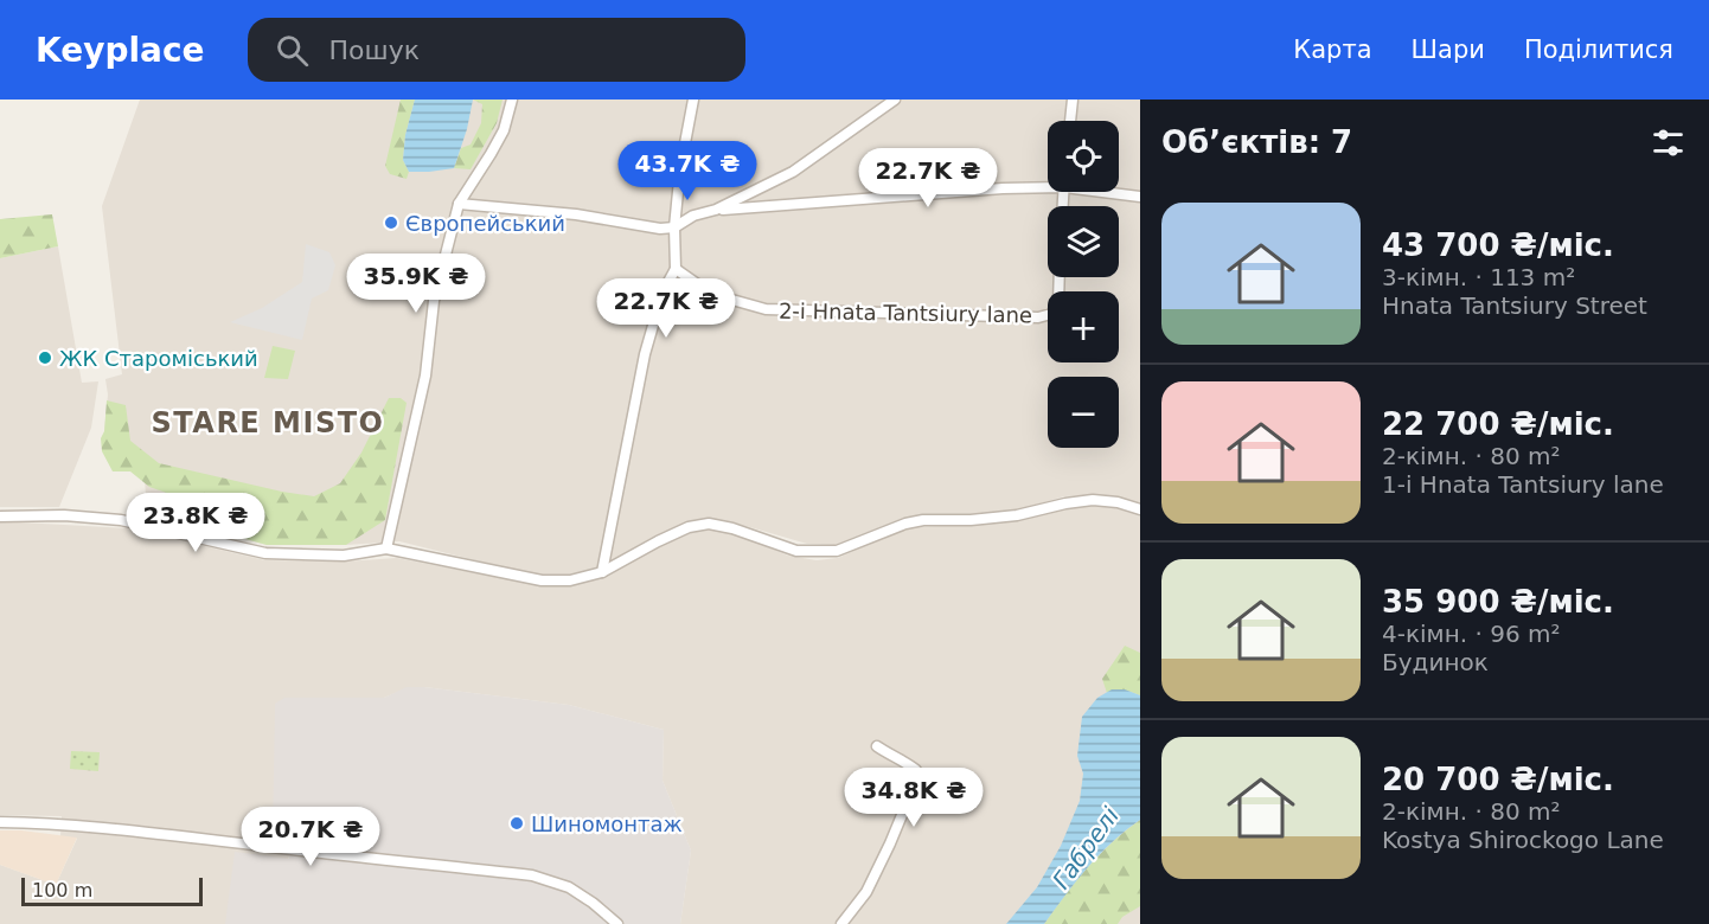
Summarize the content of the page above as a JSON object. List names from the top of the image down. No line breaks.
{"streets":{"street":["2-i Hnata Tantsiury lane"]},"districts":["STARE MISTO"],"water":["Габрелі"],"places":["Європейський","ЖК Староміський","Шиномонтаж"],"scale_bar":"100 m","page":{"header":"Keyplace","search":"Пошук","nav":["Карта","Шари","Поділитися"],"heading":"Об’єктів: 7","map_buttons":["+","−"],"price":["43.7K ₴","22.7K ₴","35.9K ₴","22.7K ₴","23.8K ₴","34.8K ₴","20.7K ₴"],"list":[{"name":"43 700 ₴/міс.","note":"3-кімн. · 113 m² · Hnata Tantsiury Street"},{"name":"22 700 ₴/міс.","note":"2-кімн. · 80 m² · 1-i Hnata Tantsiury lane"},{"name":"35 900 ₴/міс.","note":"4-кімн. · 96 m² · Будинок"},{"name":"20 700 ₴/міс.","note":"2-кімн. · 80 m² · Kostya Shirockogo Lane"}],"scale":"100 m"}}
